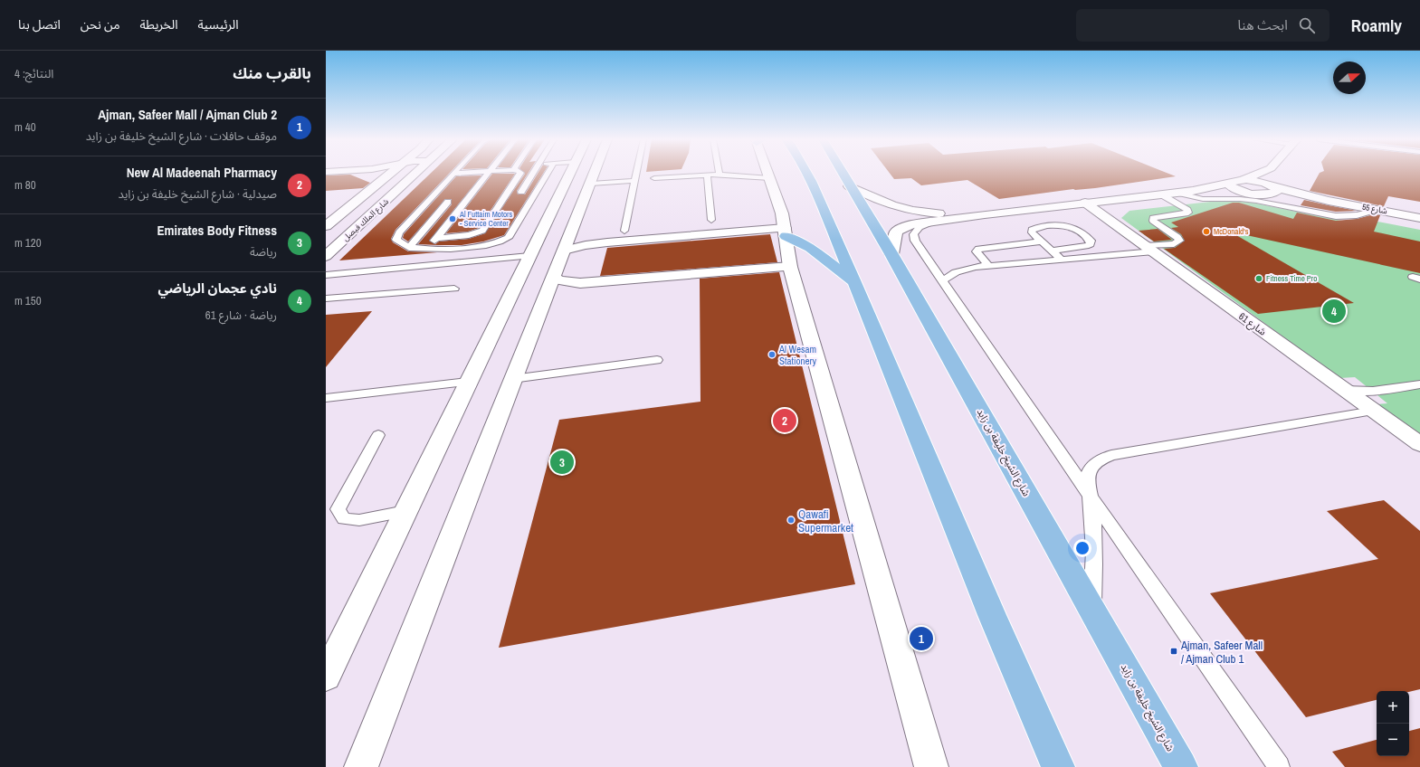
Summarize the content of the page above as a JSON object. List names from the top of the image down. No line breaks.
{"streets":{"main road":["شارع الشيخ خليفة بن زايد"],"street":["شارع 55","شارع الملك فيصل","شارع 61"]},"places":{"other":["Al Futtaim Motors - Service Center","McDonald's","Fitness Time Pro","Al Wesam Stationery","Qawafi Supermarket"],"transit":["Ajman, Safeer Mall / Ajman Club 1"]},"north":"right","page":{"header":"Roamly","search":"ابحث هنا","nav":["الرئيسية","الخريطة","من نحن","اتصل بنا"],"heading":["بالقرب منك","النتائج: 4"],"list":[{"mark":"1","name":"Ajman, Safeer Mall / Ajman Club 2","note":"موقف حافلات · شارع الشيخ خليفة بن زايد","value":"40 m"},{"mark":"2","name":"New Al Madeenah Pharmacy","note":"صيدلية · شارع الشيخ خليفة بن زايد","value":"80 m"},{"mark":"3","name":"Emirates Body Fitness","note":"رياضة","value":"120 m"},{"mark":"4","name":"نادي عجمان الرياضي","note":"رياضة · شارع 61","value":"150 m"}],"pins":["4","2","3","1"],"map_buttons":["+","−"]}}
